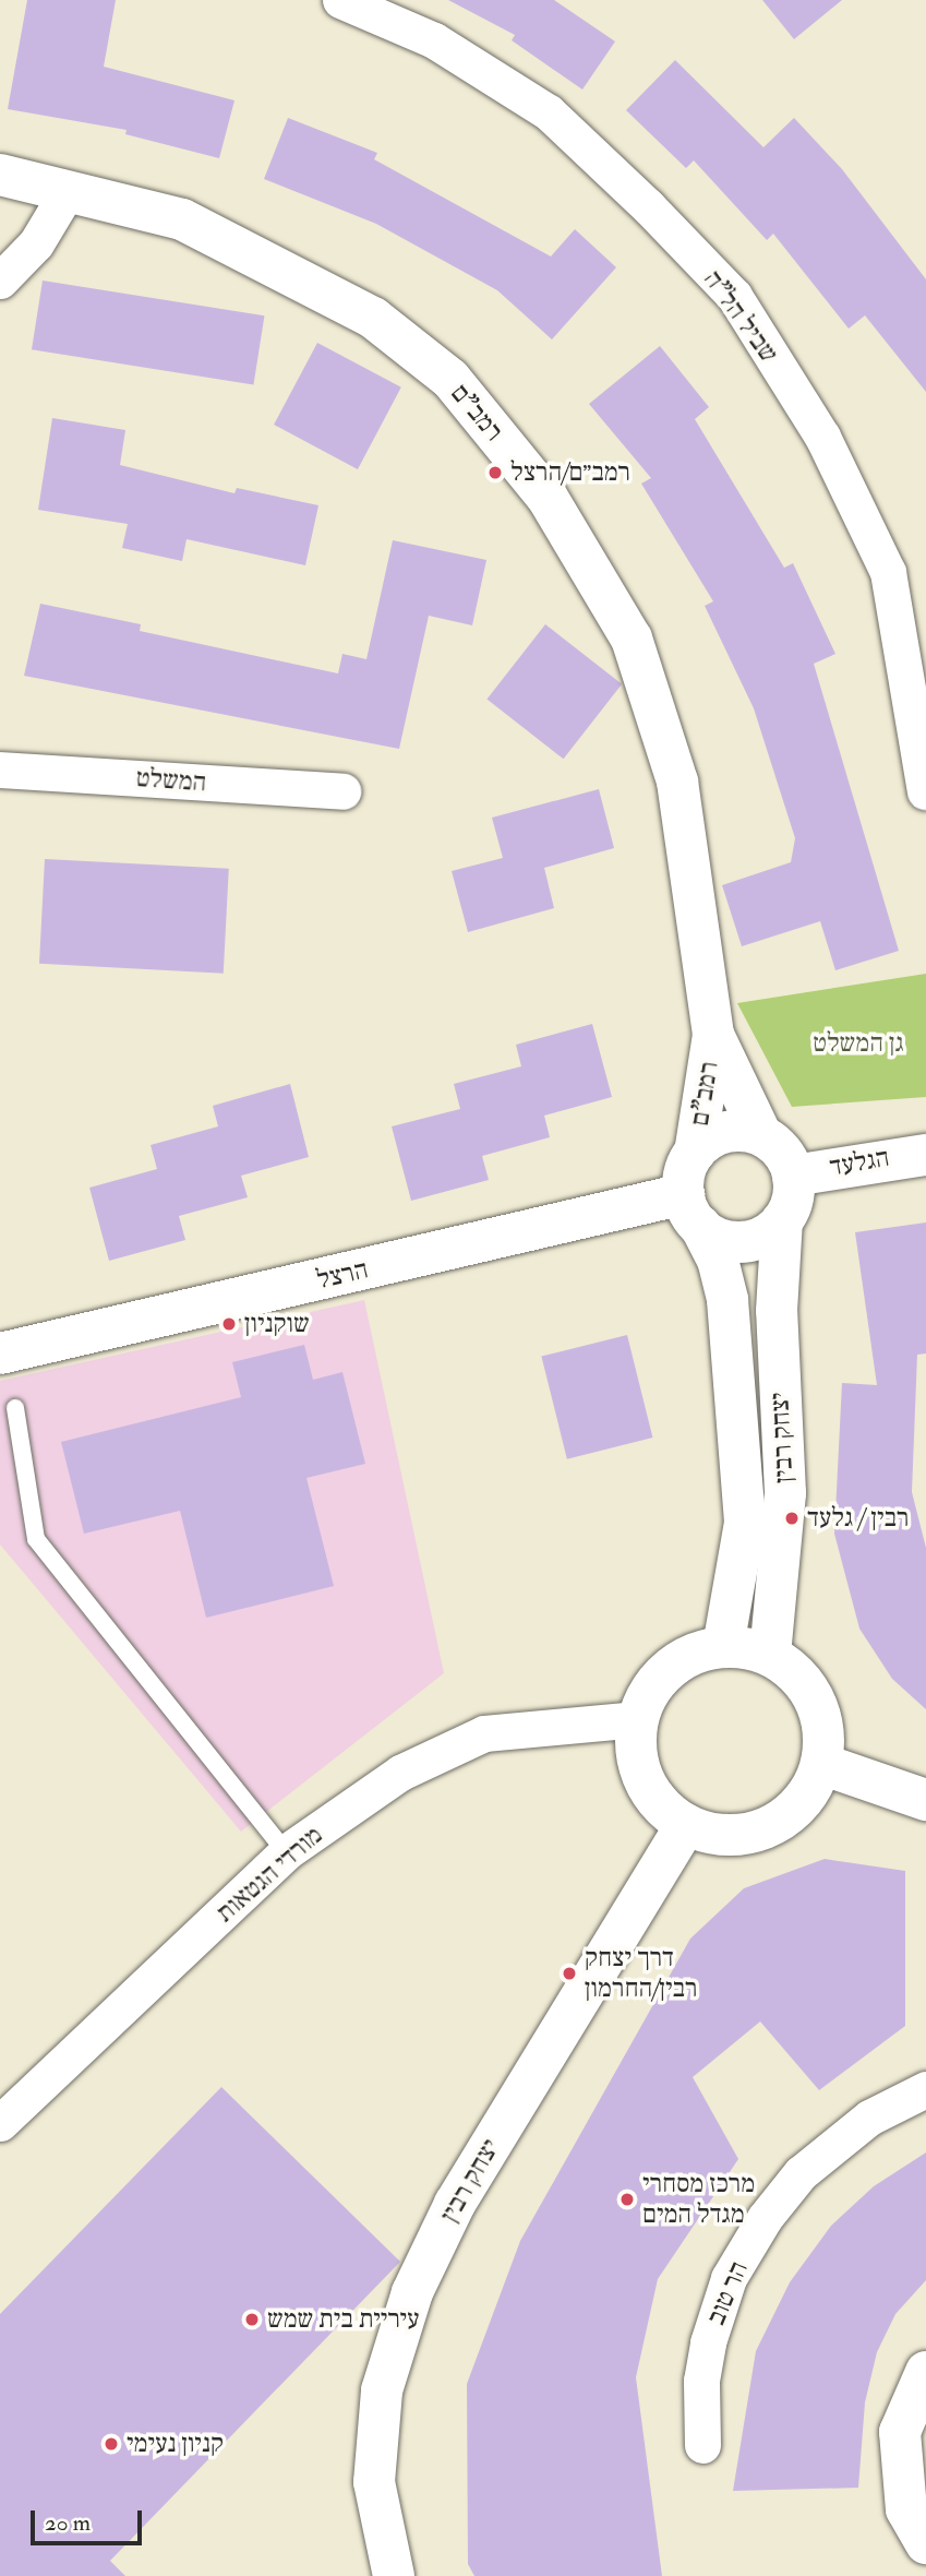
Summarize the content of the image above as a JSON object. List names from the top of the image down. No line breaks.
{"streets":{"street":["שביל הל\"ה","רמב\"ם","המשלט","הגלעד","הרצל","יצחק רבין","מורדי הגטאות","הר טוב"]},"crossings":[["רמב\"ם","הגלעד"],["רמב\"ם","הרצל"],["רמב\"ם","יצחק רבין"],["הגלעד","הרצל"],["הגלעד","יצחק רבין"],["הרצל","יצחק רבין"],["יצחק רבין","מורדי הגטאות"]],"parks":["גן המשלט"],"places":["רמב״ם/הרצל","שוקניון","רבין / גלעד","דרך יצחק רבין/החרמון","מרכז מסחרי מגדל המים","עיריית בית שמש","קניון נעימי"],"scale_bar":"20 m"}
